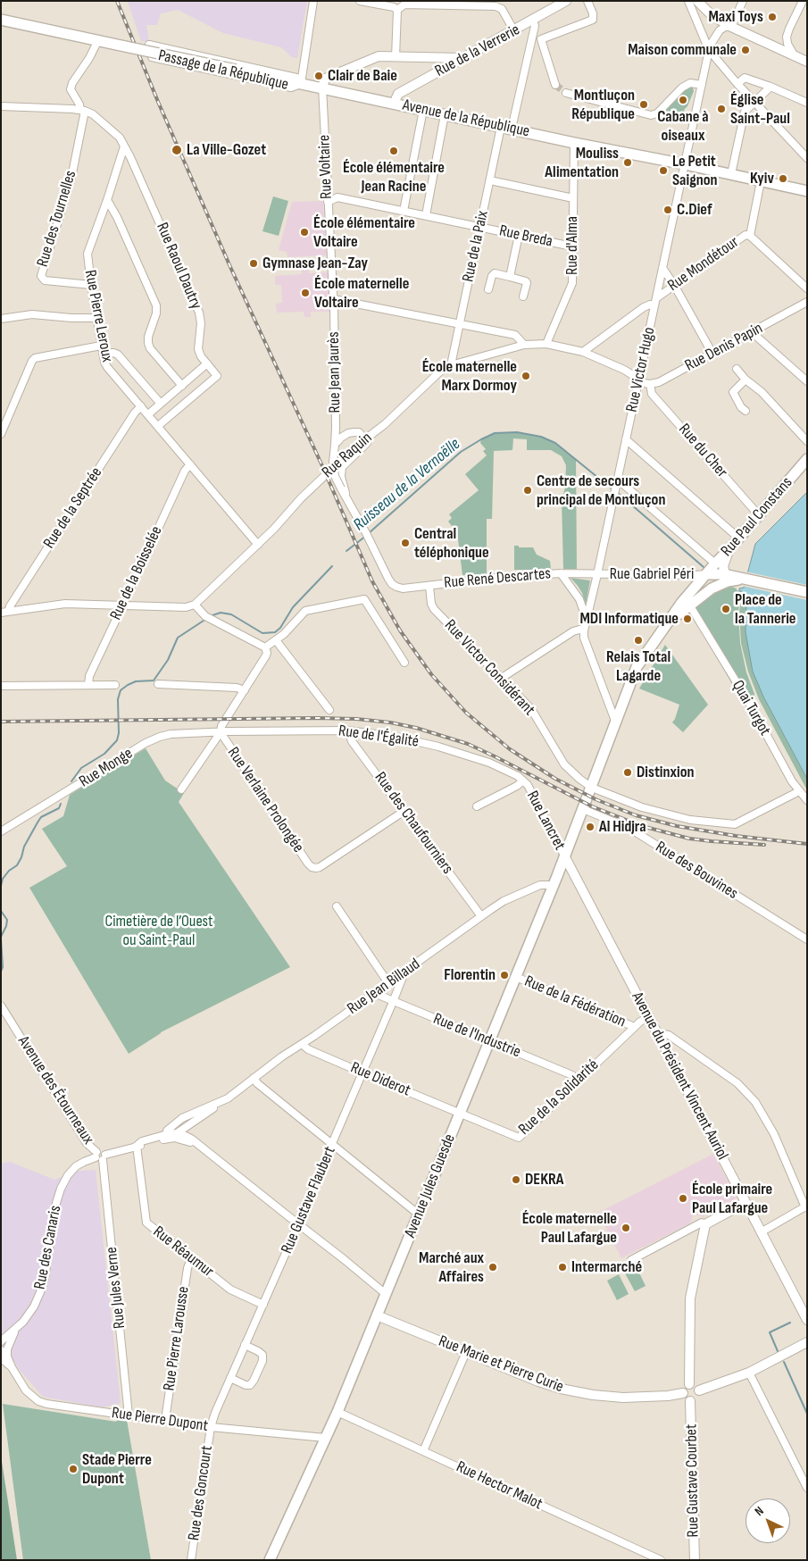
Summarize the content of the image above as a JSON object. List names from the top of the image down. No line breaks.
{"streets":{"main road":["Rue de la Verrerie","Avenue de la République","Rue Paul Constans","Avenue du Président Vincent Auriol","Avenue Jules Guesde","Rue Marie et Pierre Curie","Rue Gustave Courbet"],"street":["Passage de la République","Rue Voltaire","Rue des Tournelles","Rue Breda","Rue d'Alma","Rue de la Paix","Rue Mondétour","Rue Raoul Dautry","Rue Pierre Leroux","Rue Denis Papin","Rue Victor Hugo","Rue Jean Jaurès","Rue du Cher","Rue Raquin","Rue de la Septrée","Rue de la Boisselée","Rue Gabriel Péri","Rue René Descartes","Rue Victor Considérant","Quai Turgot","Rue de l'Égalité","Rue Monge","Rue Verlaine Prolongée","Rue Lancret","Rue des Chaufourniers","Rue des Bouvines","Rue Jean Billaud","Rue de la Fédération","Rue de l'Industrie","Rue Diderot","Avenue des Étourneaux","Rue de la Solidarité","Rue Gustave Flaubert","Rue des Canaris","Rue Réaumur","Rue Jules Verne","Rue Pierre Larousse","Rue Pierre Dupont","Rue Hector Malot","Rue des Goncourt"]},"crossings":[["Rue de la Verrerie","Avenue de la République"],["Rue de la Verrerie","Rue de la Paix"],["Passage de la République","Avenue de la République"],["Avenue de la République","Rue Voltaire"],["Avenue de la République","Rue d'Alma"],["Avenue de la République","Rue de la Paix"],["Avenue de la République","Rue Mondétour"],["Avenue de la République","Rue Victor Hugo"],["Rue Voltaire","Rue Breda"],["Rue Voltaire","Rue Jean Jaurès"],["Rue des Tournelles","Rue Raoul Dautry"],["Rue des Tournelles","Rue Pierre Leroux"],["Rue Breda","Rue d'Alma"],["Rue Breda","Rue de la Paix"],["Rue d'Alma","Rue Raquin"],["Rue de la Paix","Rue Raquin"],["Rue Mondétour","Rue Victor Hugo"],["Rue Mondétour","Rue Raquin"],["Rue Raoul Dautry","Rue Pierre Leroux"],["Rue Pierre Leroux","Rue Raquin"],["Rue Pierre Leroux","Rue de la Septrée"],["Rue Pierre Leroux","Rue de la Boisselée"],["Rue Denis Papin","Rue Victor Hugo"],["Rue Denis Papin","Rue du Cher"],["Rue Denis Papin","Rue Raquin"],["Rue Victor Hugo","Rue Raquin"],["Rue Victor Hugo","Rue Gabriel Péri"],["Rue Victor Hugo","Rue René Descartes"],["Rue Jean Jaurès","Rue Raquin"],["Rue Jean Jaurès","Rue René Descartes"],["Rue du Cher","Rue Paul Constans"],["Rue Paul Constans","Rue Gabriel Péri"],["Rue Paul Constans","Quai Turgot"],["Rue Paul Constans","Avenue Jules Guesde"],["Rue Gabriel Péri","Rue René Descartes"],["Rue René Descartes","Rue Victor Considérant"],["Rue Victor Considérant","Quai Turgot"],["Rue Victor Considérant","Avenue Jules Guesde"],["Rue de l'Égalité","Rue Monge"],["Rue de l'Égalité","Rue Verlaine Prolongée"],["Rue de l'Égalité","Rue Lancret"],["Rue de l'Égalité","Rue des Chaufourniers"],["Rue Monge","Rue Verlaine Prolongée"],["Rue Verlaine Prolongée","Rue des Chaufourniers"],["Rue Lancret","Avenue du Président Vincent Auriol"],["Rue Lancret","Avenue Jules Guesde"],["Rue des Chaufourniers","Rue Jean Billaud"],["Rue des Bouvines","Avenue Jules Guesde"],["Rue Jean Billaud","Rue de l'Industrie"],["Rue Jean Billaud","Rue Diderot"],["Rue Jean Billaud","Avenue Jules Guesde"],["Rue Jean Billaud","Rue Gustave Flaubert"],["Rue de la Fédération","Rue de la Solidarité"],["Rue de la Fédération","Avenue Jules Guesde"],["Rue de l'Industrie","Rue de la Solidarité"],["Rue de l'Industrie","Avenue Jules Guesde"],["Rue de l'Industrie","Rue Gustave Flaubert"],["Avenue du Président Vincent Auriol","Rue de la Solidarité"],["Avenue du Président Vincent Auriol","Avenue Jules Guesde"],["Rue Diderot","Rue de la Solidarité"],["Rue Diderot","Avenue Jules Guesde"],["Rue Diderot","Rue Gustave Flaubert"],["Avenue des Étourneaux","Rue des Canaris"],["Avenue des Étourneaux","Rue Réaumur"],["Avenue des Étourneaux","Rue Jules Verne"],["Rue de la Solidarité","Avenue Jules Guesde"],["Avenue Jules Guesde","Rue Marie et Pierre Curie"],["Avenue Jules Guesde","Rue Pierre Dupont"],["Avenue Jules Guesde","Rue Hector Malot"],["Rue Gustave Flaubert","Rue Réaumur"],["Rue Gustave Flaubert","Rue Pierre Dupont"],["Rue Gustave Flaubert","Rue des Goncourt"],["Rue des Canaris","Rue Jules Verne"],["Rue Réaumur","Rue Pierre Larousse"],["Rue Jules Verne","Rue Pierre Dupont"],["Rue Pierre Larousse","Rue Pierre Dupont"],["Rue Marie et Pierre Curie","Rue Gustave Courbet"],["Rue Pierre Dupont","Rue des Goncourt"]],"water":["Ruisseau de la Vernoëlle"],"parks":["Cimetière de l’Ouest ou Saint-Paul"],"places":["Maxi Toys","Maison communale","Clair de Baie","Cabane à oiseaux","Montluçon République","Église Saint-Paul","La Ville-Gozet","École élémentaire Jean Racine","Mouliss Alimentation","Le Petit Saignon","Kyiv","C.Dief","École élémentaire Voltaire","Gymnase Jean-Zay","École maternelle Voltaire","École maternelle Marx Dormoy","Centre de secours principal de Montluçon","Central téléphonique","Place de la Tannerie","MDI Informatique","Relais Total Lagarde","Distinxion","Al Hidjra","Florentin","DEKRA","École primaire Paul Lafargue","École maternelle Paul Lafargue","Marché aux Affaires","Intermarché","Stade Pierre Dupont"],"north":"top left"}
